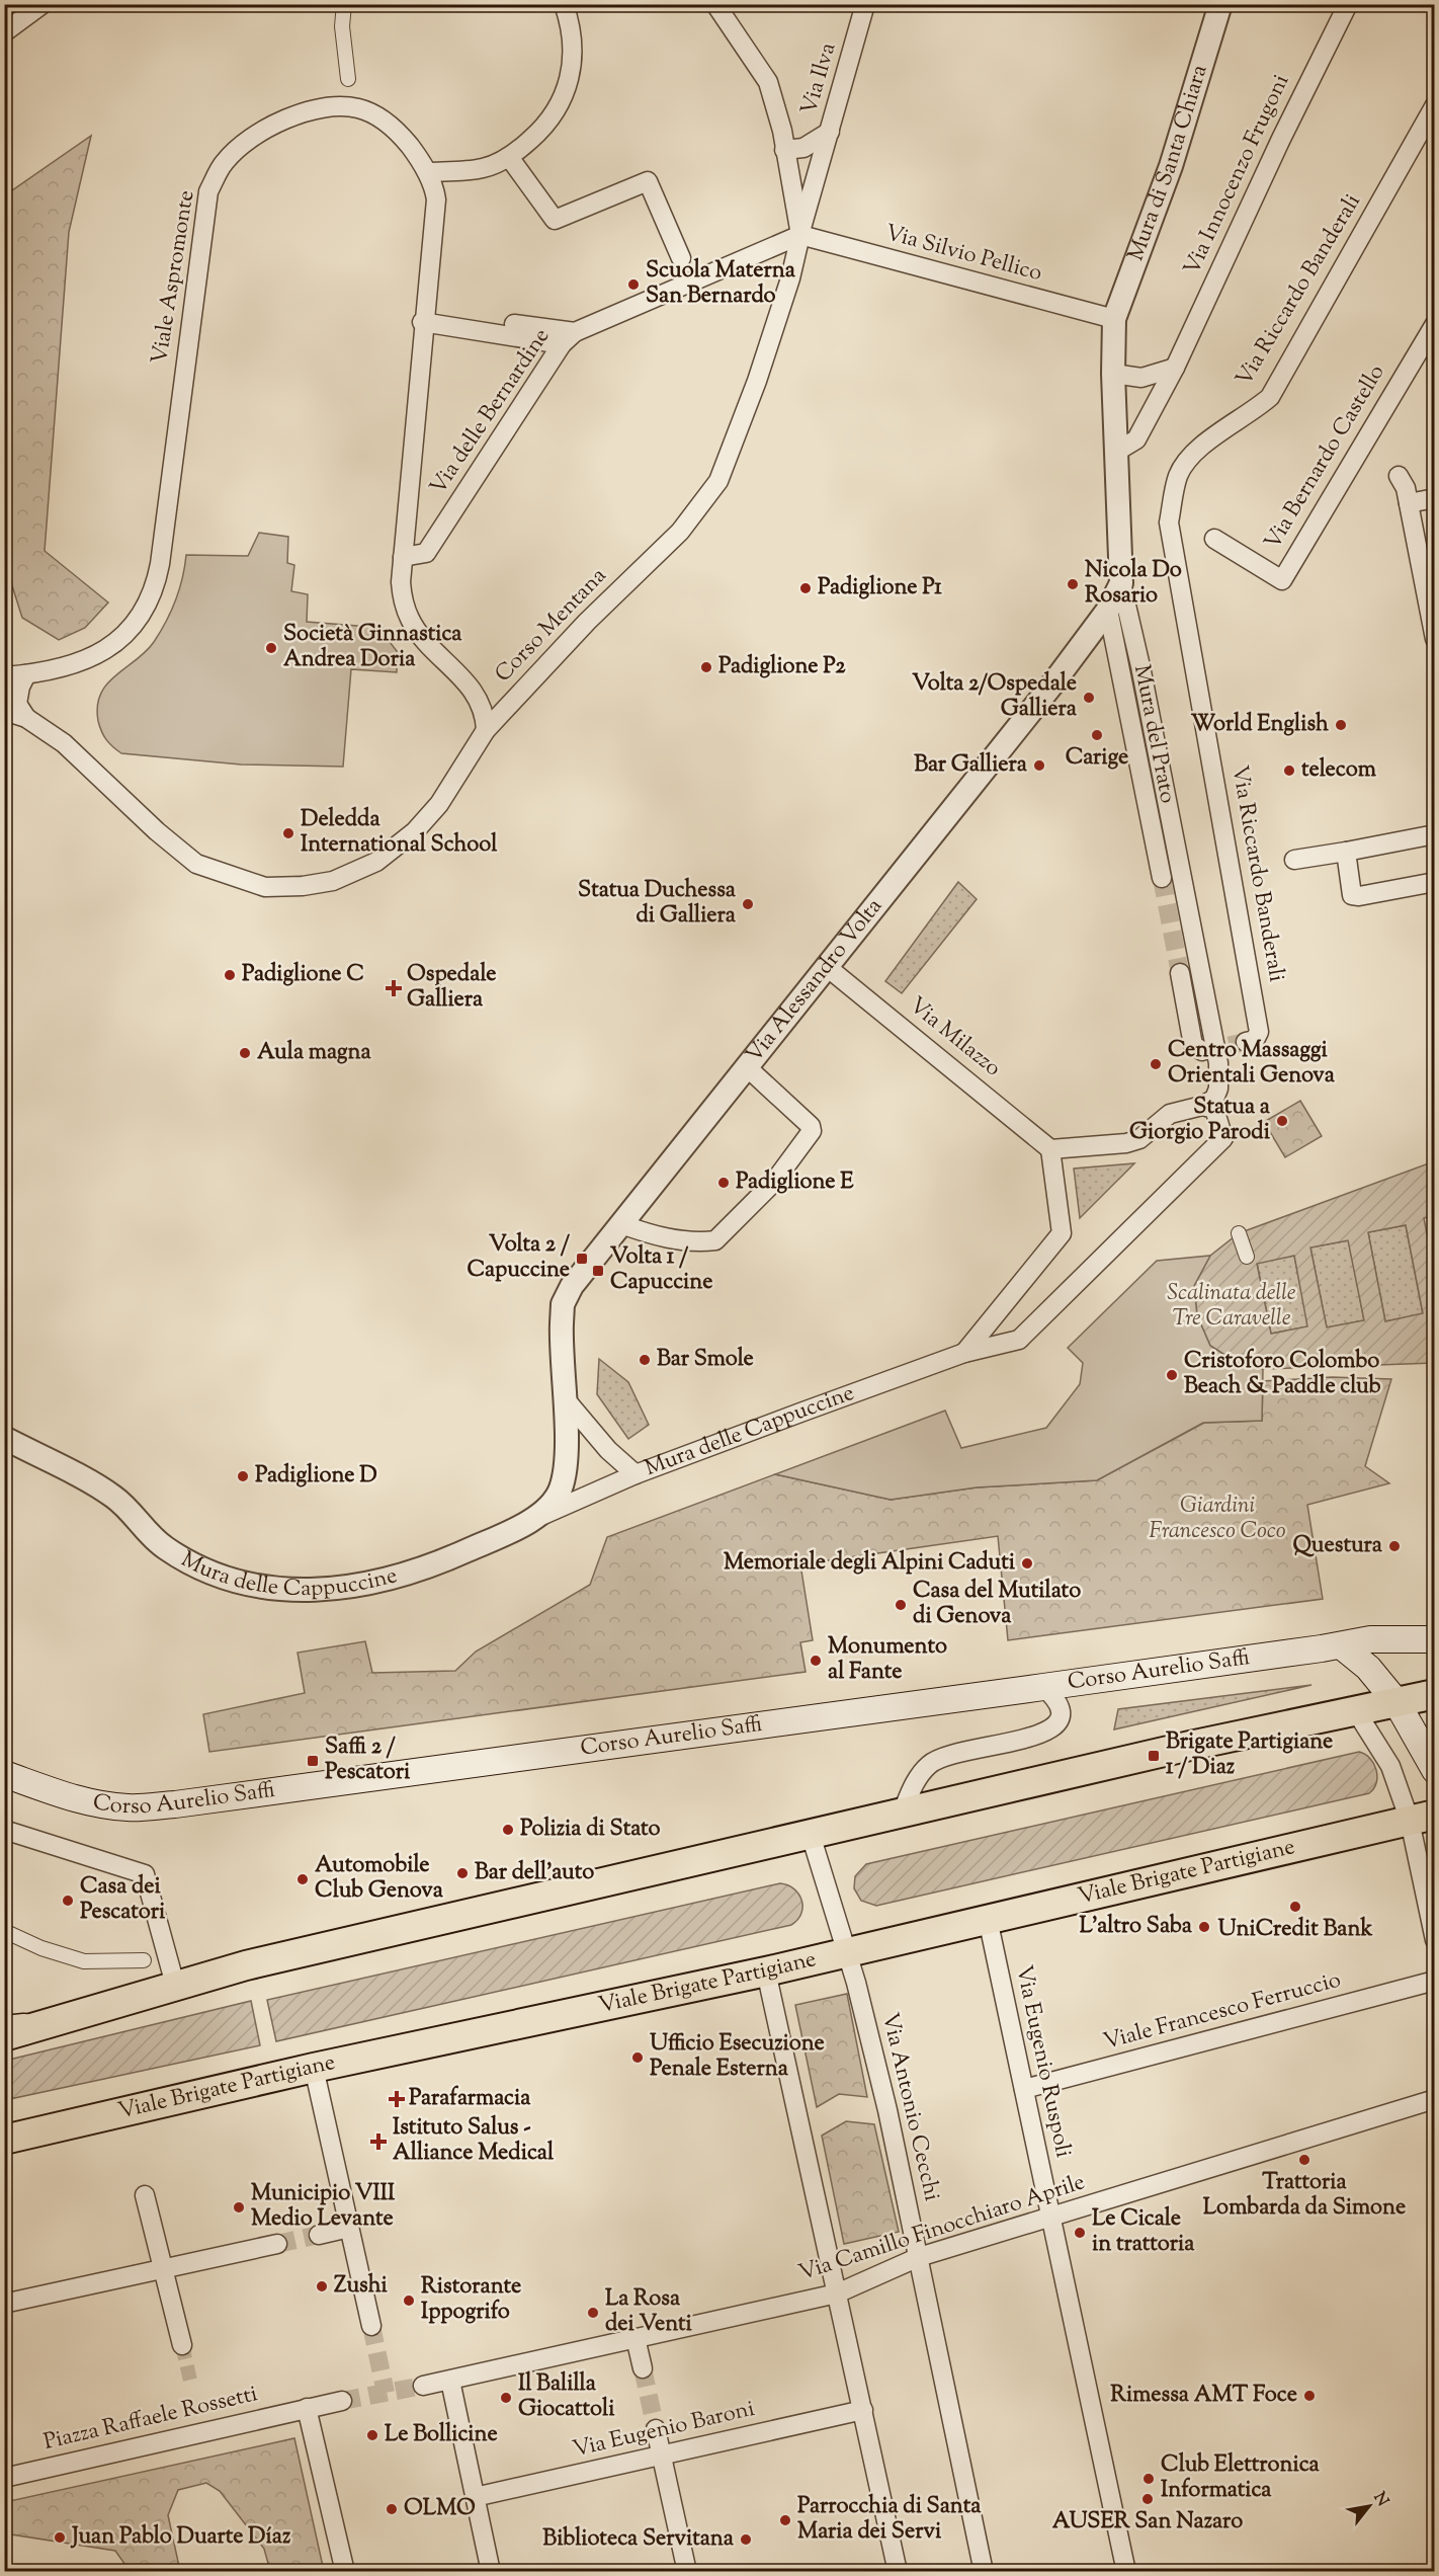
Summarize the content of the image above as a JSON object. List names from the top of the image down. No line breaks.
{"streets":{"main road":["Corso Aurelio Saffi","Viale Brigate Partigiane"],"street":["Via Ilva","Mura di Santa Chiara","Via Innocenzo Frugoni","Via Silvio Pellico","Viale Aspromonte","Via Riccardo Banderali","Via delle Bernardine","Via Bernardo Castello","Corso Mentana","Mura del Prato","Via Alessandro Volta","Via Milazzo","Mura delle Cappuccine","Viale Francesco Ferruccio","Via Eugenio Ruspoli","Via Antonio Cecchi","Via Camillo Finocchiaro Aprile","Piazza Raffaele Rossetti","Via Eugenio Baroni"]},"crossings":[["Via Ilva","Via Silvio Pellico"],["Via Ilva","Via delle Bernardine"],["Via Ilva","Corso Mentana"],["Mura di Santa Chiara","Via Silvio Pellico"],["Mura di Santa Chiara","Mura del Prato"],["Via Innocenzo Frugoni","Mura del Prato"],["Via Silvio Pellico","Via delle Bernardine"],["Via Silvio Pellico","Corso Mentana"],["Via Silvio Pellico","Mura del Prato"],["Viale Aspromonte","Via delle Bernardine"],["Viale Aspromonte","Corso Mentana"],["Via delle Bernardine","Corso Mentana"],["Mura del Prato","Via Alessandro Volta"],["Mura del Prato","Mura delle Cappuccine"],["Via Alessandro Volta","Via Milazzo"],["Via Alessandro Volta","Mura delle Cappuccine"],["Viale Brigate Partigiane","Via Eugenio Ruspoli"],["Viale Brigate Partigiane","Via Antonio Cecchi"],["Viale Francesco Ferruccio","Via Eugenio Ruspoli"],["Via Eugenio Ruspoli","Via Camillo Finocchiaro Aprile"],["Via Antonio Cecchi","Via Camillo Finocchiaro Aprile"]],"parks":["Scalinata delle Tre Caravelle","Giardini Francesco Coco"],"places":{"other":["Scuola Materna San Bernardo","Nicola Do Rosario","Padiglione P1","Società Ginnastica Andrea Doria","Padiglione P2","Volta 2/Ospedale Galliera","World English","Carige","Bar Galliera","telecom","Deledda International School","Statua Duchessa di Galliera","Padiglione C","Aula magna","Centro Massaggi Orientali Genova","Statua a Giorgio Parodi","Padiglione E","Bar Smole","Cristoforo Colombo Beach & Paddle club","Padiglione D","Questura","Memoriale degli Alpini Caduti","Casa del Mutilato di Genova","Monumento al Fante","Polizia di Stato","Bar dell'auto","Automobile Club Genova","Casa dei Pescatori","UniCredit Bank","L'altro Saba","Ufficio Esecuzione Penale Esterna","Trattoria Lombarda da Simone","Municipio VIII Medio Levante","Le Cicale in trattoria","Zushi","Ristorante Ippogrifo","La Rosa dei Venti","Rimessa AMT Foce","Il Balilla Giocattoli","Le Bollicine","Club Elettronica Informatica","AUSER San Nazaro","OLMO","Parrocchia di Santa Maria dei Servi","Juan Pablo Duarte Díaz","Biblioteca Servitana"],"health":["Ospedale Galliera","Parafarmacia","Istituto Salus - Alliance Medical"],"transit":["Volta 2 / Capuccine","Volta 1 / Capuccine","Brigate Partigiane 1 / Diaz","Saffi 2 / Pescatori"]},"north":"top right"}
